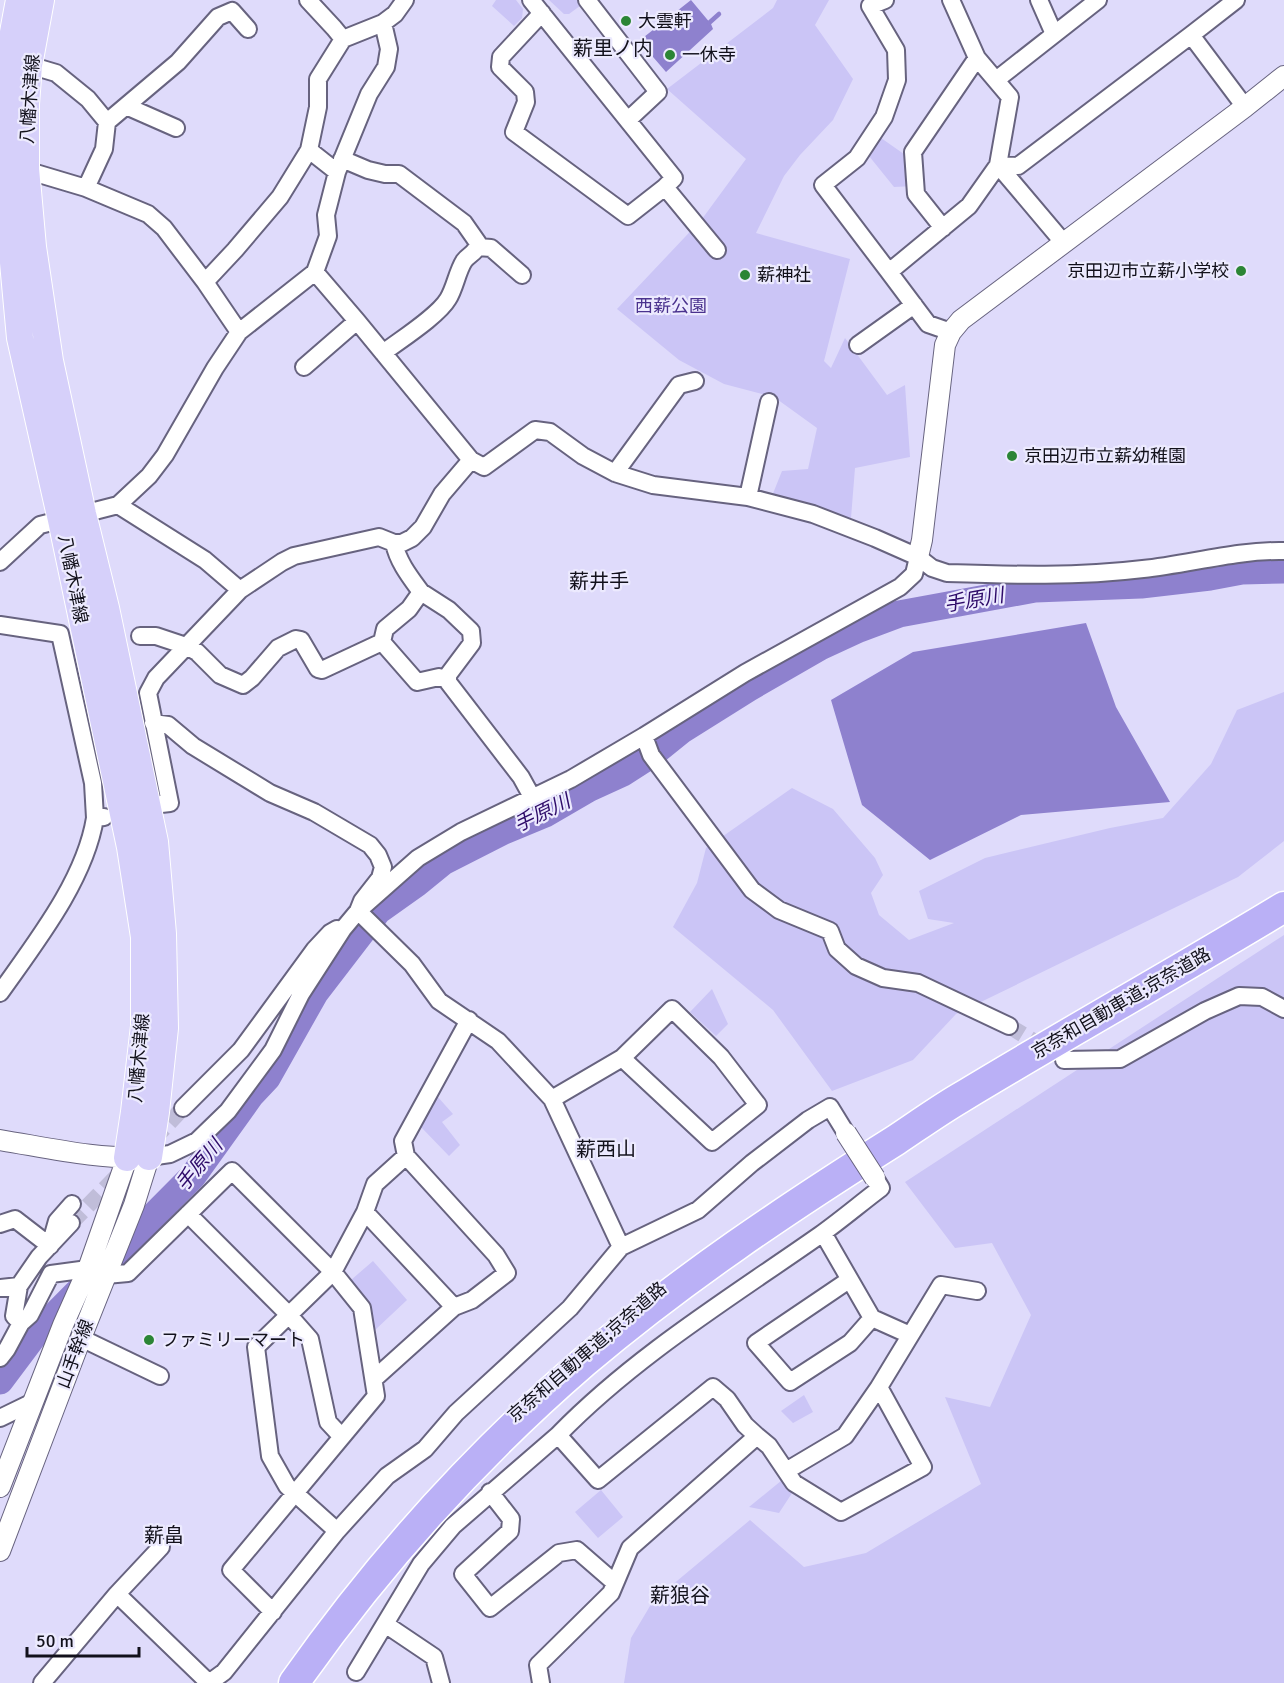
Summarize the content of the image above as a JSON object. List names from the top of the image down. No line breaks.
{"streets":{"highway":["京奈和自動車道;京奈道路"],"main road":["八幡木津線"],"street":["山手幹線"]},"crossings":[["八幡木津線","山手幹線"]],"districts":["薪里ノ内","薪井手","薪西山","薪畠","薪狼谷"],"water":["手原川"],"parks":["西薪公園"],"places":["大雲軒","一休寺","京田辺市立薪小学校","薪神社","京田辺市立薪幼稚園","ファミリーマート"],"scale_bar":"50 m"}
